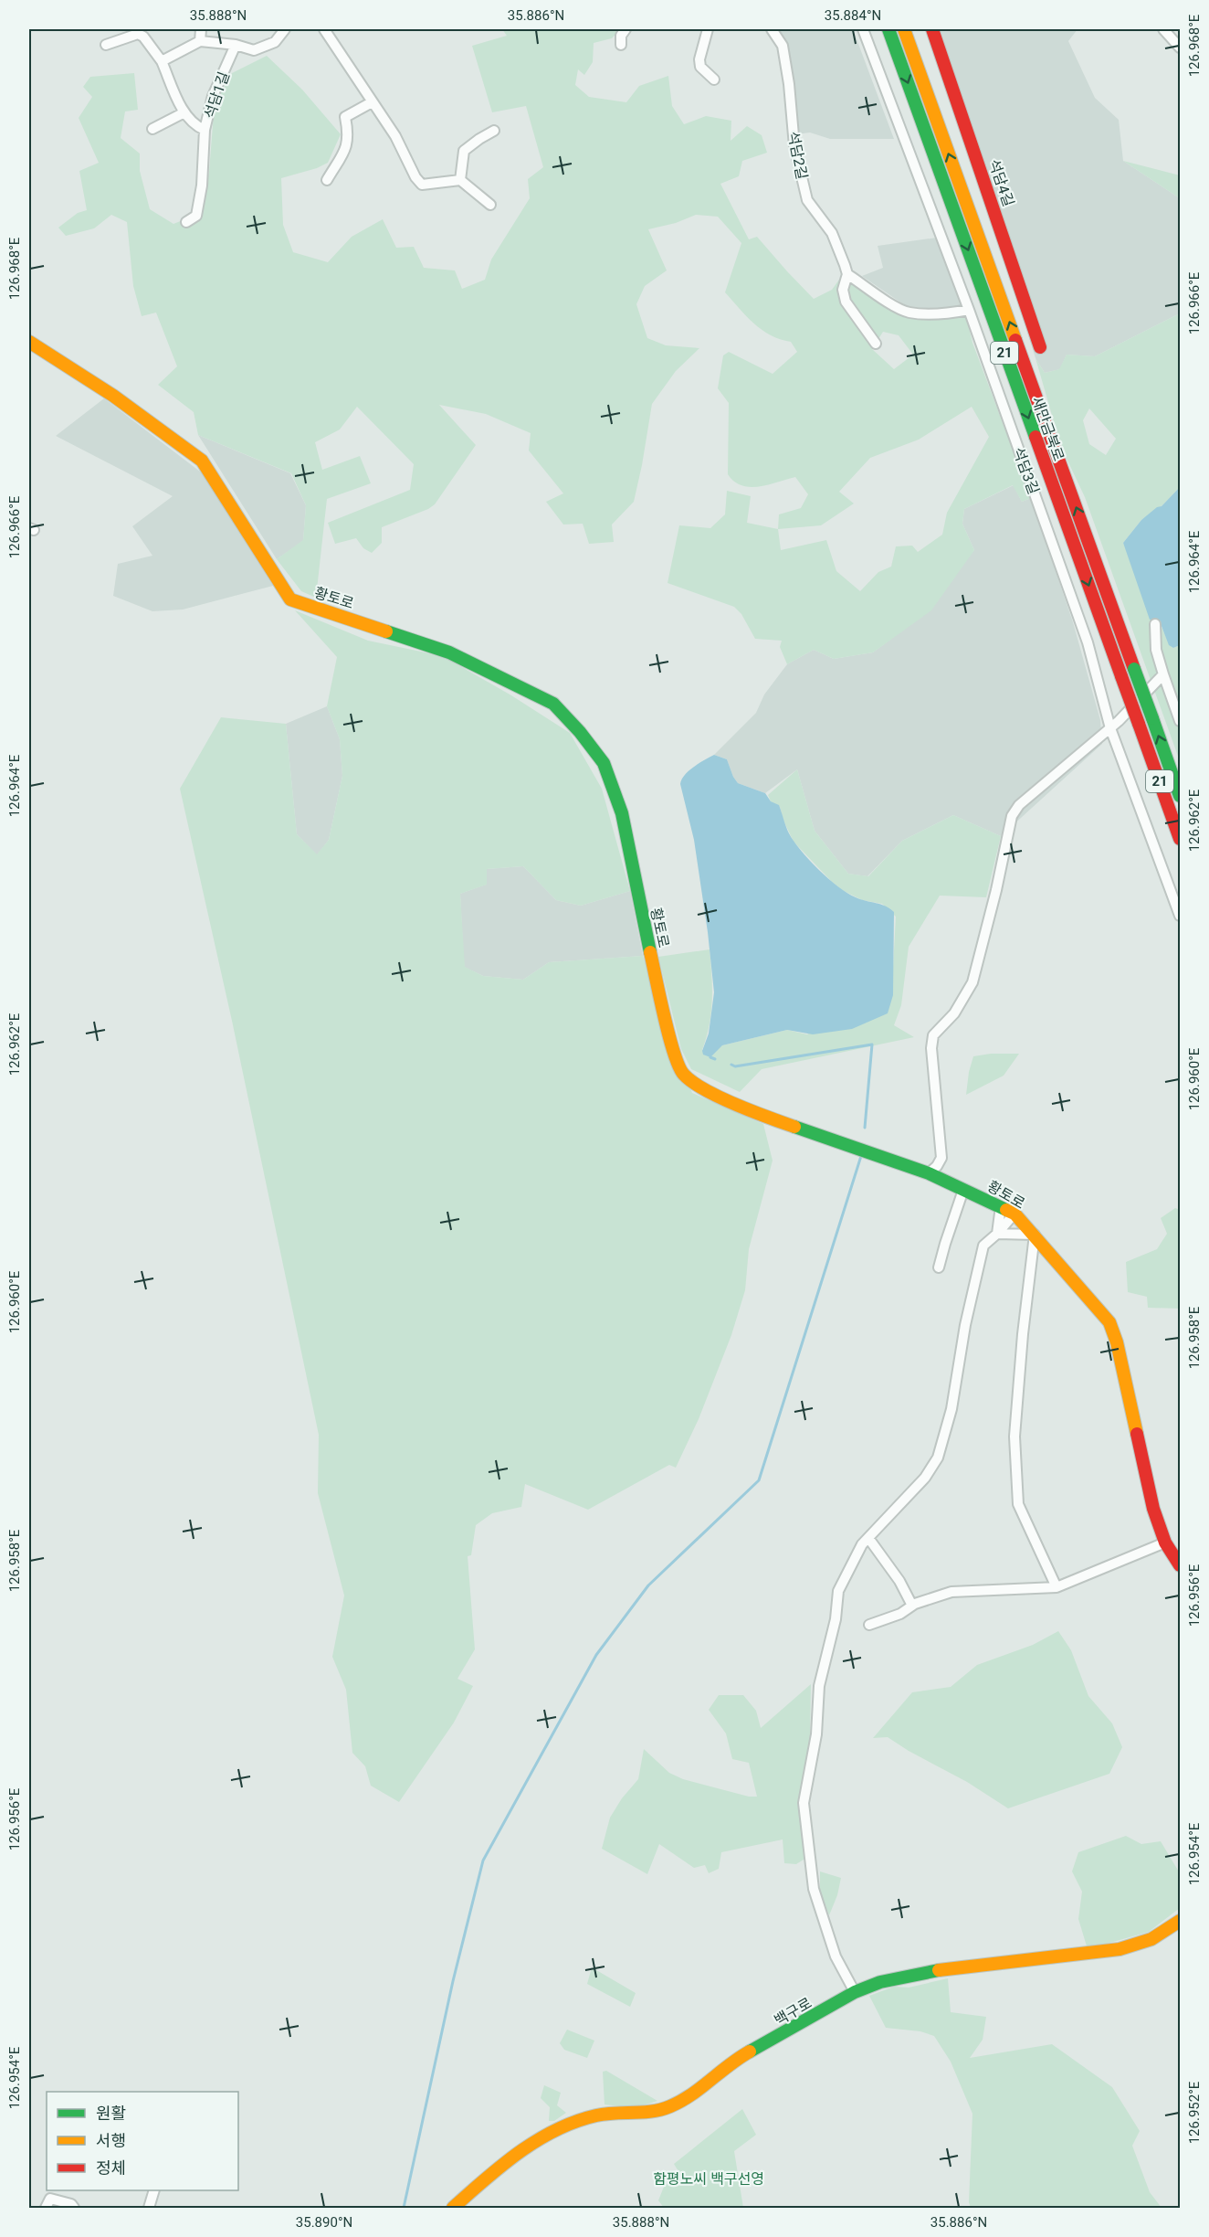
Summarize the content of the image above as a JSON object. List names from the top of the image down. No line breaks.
{"streets":{"main road":["석담4길","21","새만금북로","황토로","백구로"],"street":["석담1길","석담2길","석담3길"]},"parks":["함평노씨 백구선영"],"legend":["원활","서행","정체"],"coordinates":["35.888°N","35.886°N","35.884°N","126.968°E","126.966°E","126.964°E","126.962°E","126.960°E","126.958°E","126.956°E","126.954°E","126.952°E","35.890°N"]}
